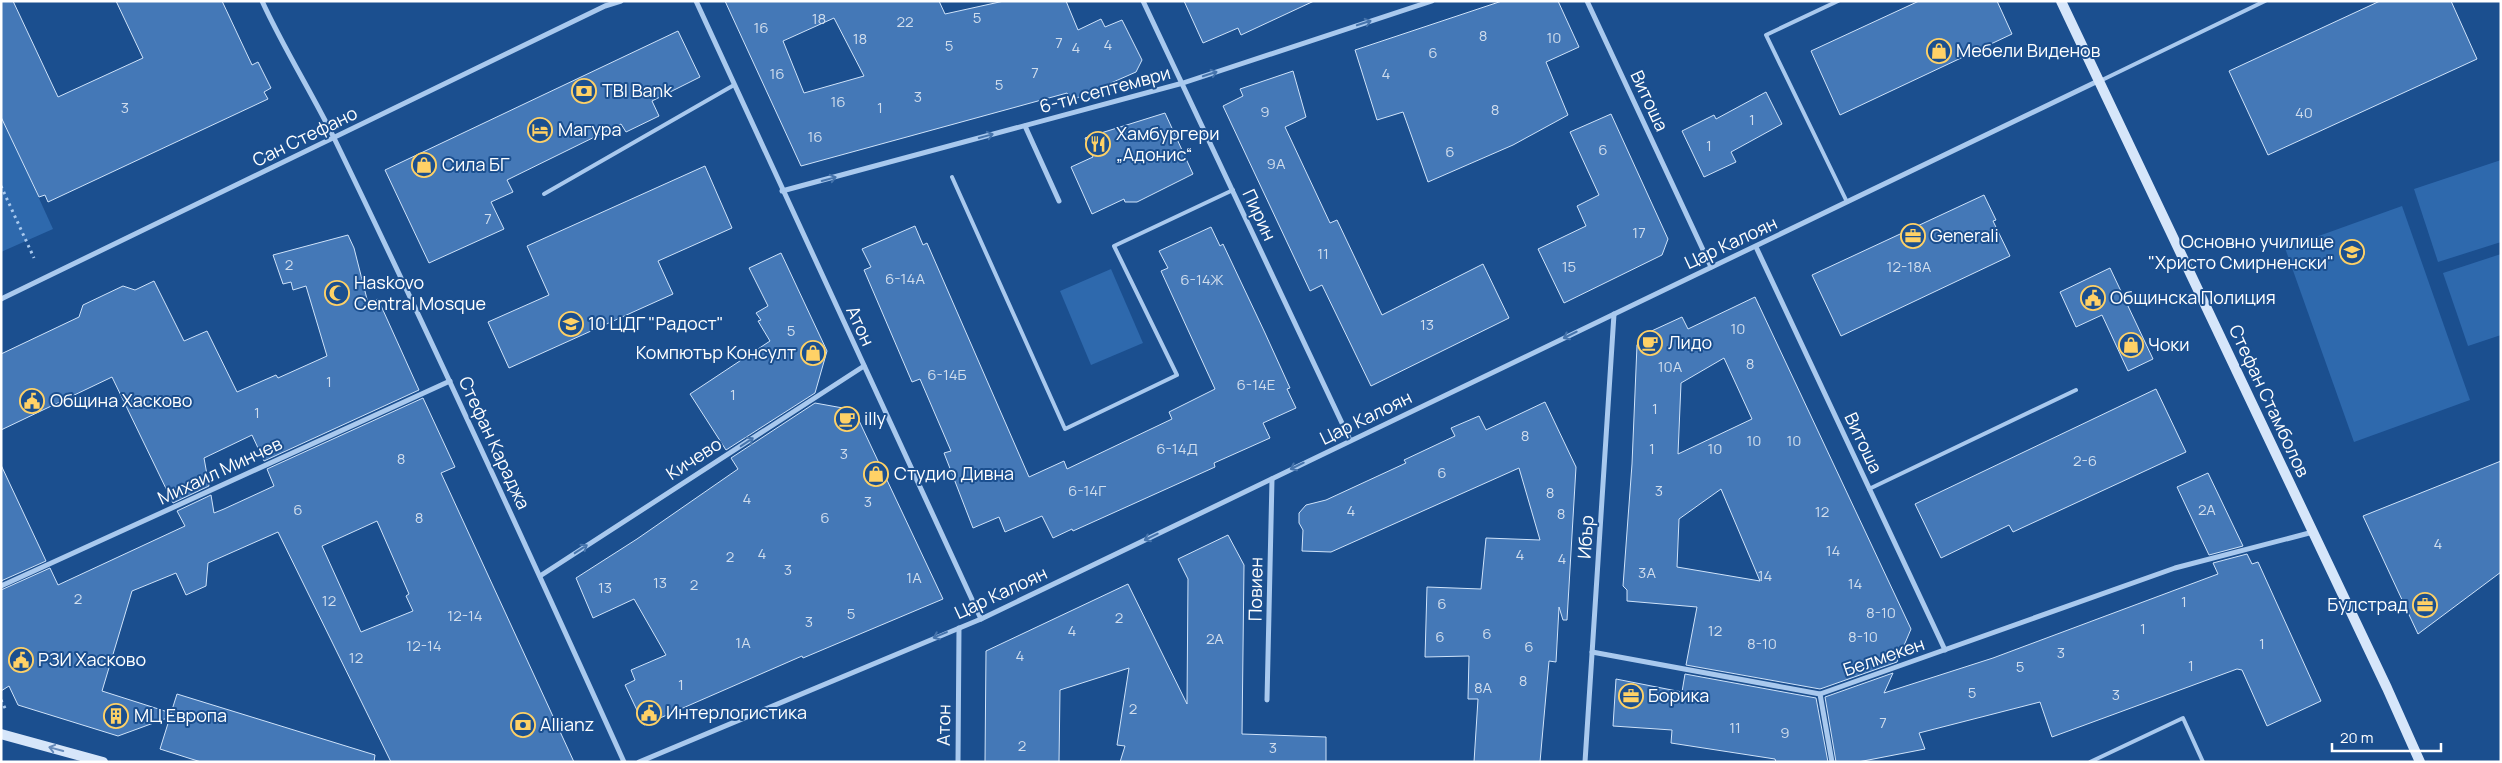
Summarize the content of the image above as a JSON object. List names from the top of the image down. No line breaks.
{"streets":{"street":["6-ти септември","Витоша","Сан Стефано","Пирин","Цар Калоян","Атон","Стефан Стамболов","Стефан Караджа","Кичево","Михаил Минчев","Ибър","Повиен","Белмекен"]},"crossings":[["6-ти септември","Пирин"],["6-ти септември","Атон"],["Витоша","Цар Калоян"],["Витоша","Белмекен"],["Сан Стефано","Стефан Караджа"],["Пирин","Цар Калоян"],["Цар Калоян","Атон"],["Цар Калоян","Стефан Стамболов"],["Цар Калоян","Ибър"],["Цар Калоян","Повиен"],["Атон","Кичево"],["Стефан Стамболов","Белмекен"],["Стефан Караджа","Кичево"],["Стефан Караджа","Михаил Минчев"],["Ибър","Белмекен"]],"one_way":["6-ти септември","Цар Калоян","Кичево"],"places":{"shop":["Мебели Виденов","Cилa БГ","Чоки","Компютър Консулт","Студио Дивна"],"bank":["TBI Bank","Allianz"],"hotel":["Магура"],"restaurant":["Хамбургери „Адонис“"],"office":["Generali","Булстрад","Борика"],"school or university":["Основно училище \"Христо Смирненски\"","10 ЦДГ \"Радост\""],"mosque":["Haskovo Central Mosque"],"public building":["Общинска Полиция","Община Хасково","РЗИ Хасково","Интерлогистика"],"cafe":["Лидо","illy"],"building":["МЦ Европа"]},"house_numbers":["5","18","22","16","8","10","18","7","4","5","4","6","7","16","4","5","3","16","3","1","8","9","40","1","16","1","6","6","9А","7","17","11","2","15","12-18А","6-14А","6-14Ж","13","10","5","8","10А","6-14Б","1","6-14Е","1","1","1","8","10","10","6-14Д","1","10","3","8","2-6","6","6-14Г","3","8","4","3","6","2А","4","12","8","8","6","4","14","4","4","2","4","3","3А","14","1А","13","14","2","13","2","12","1","6","8-10","5","12-14","2","3","1","4","12","6","6","8-10","2А","1А","8-10","1","12-14","6","3","4","12","1","5","8","1","8А","5","3","2","7","11","9","2","3"],"scale_bar":"20 m"}
